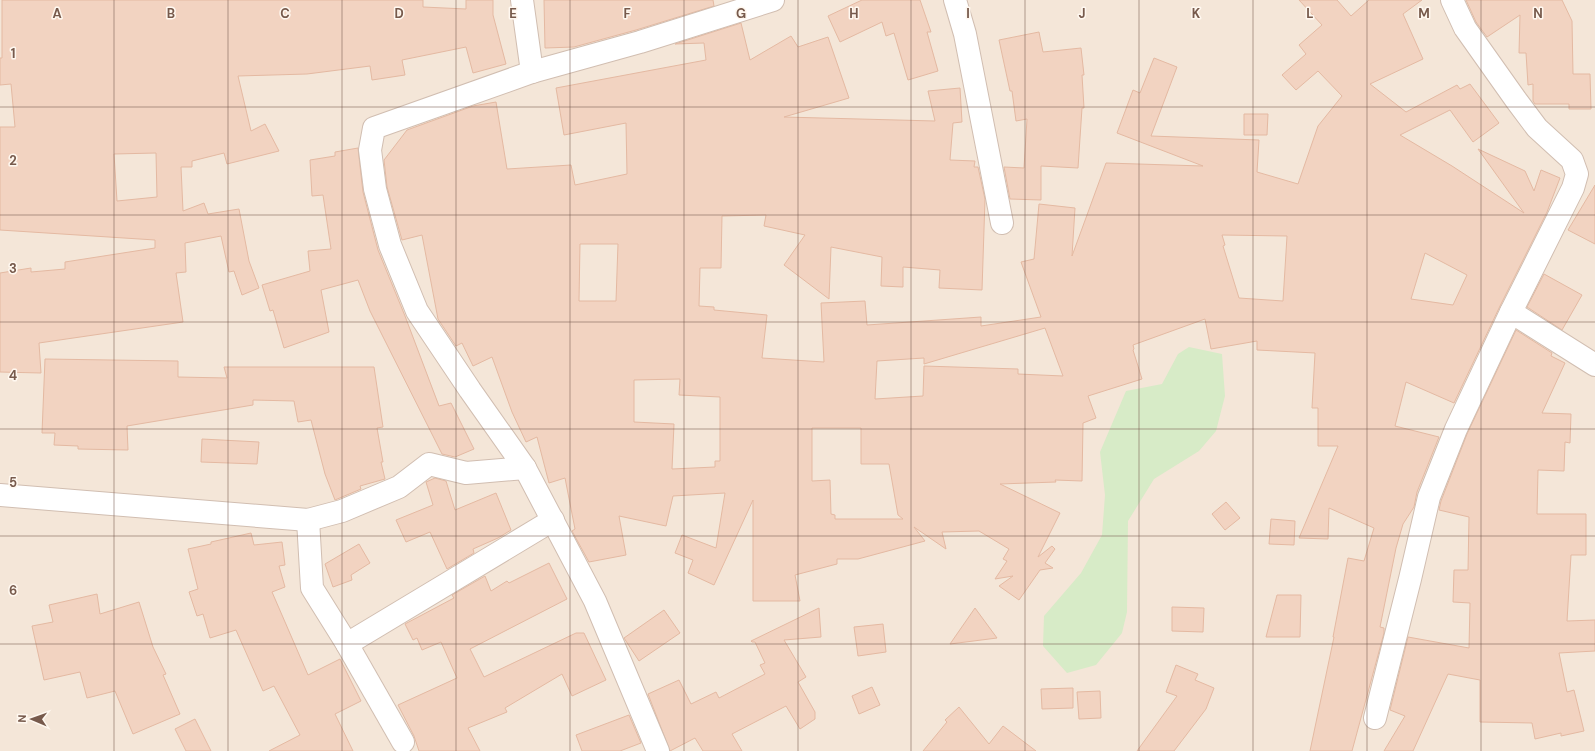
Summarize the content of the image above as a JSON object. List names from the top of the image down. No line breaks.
{"north":"left","grid":{"columns":["A","B","C","D","E","F","G","H","I","J","K","L","M","N"],"rows":["1","2","3","4","5","6"]}}
